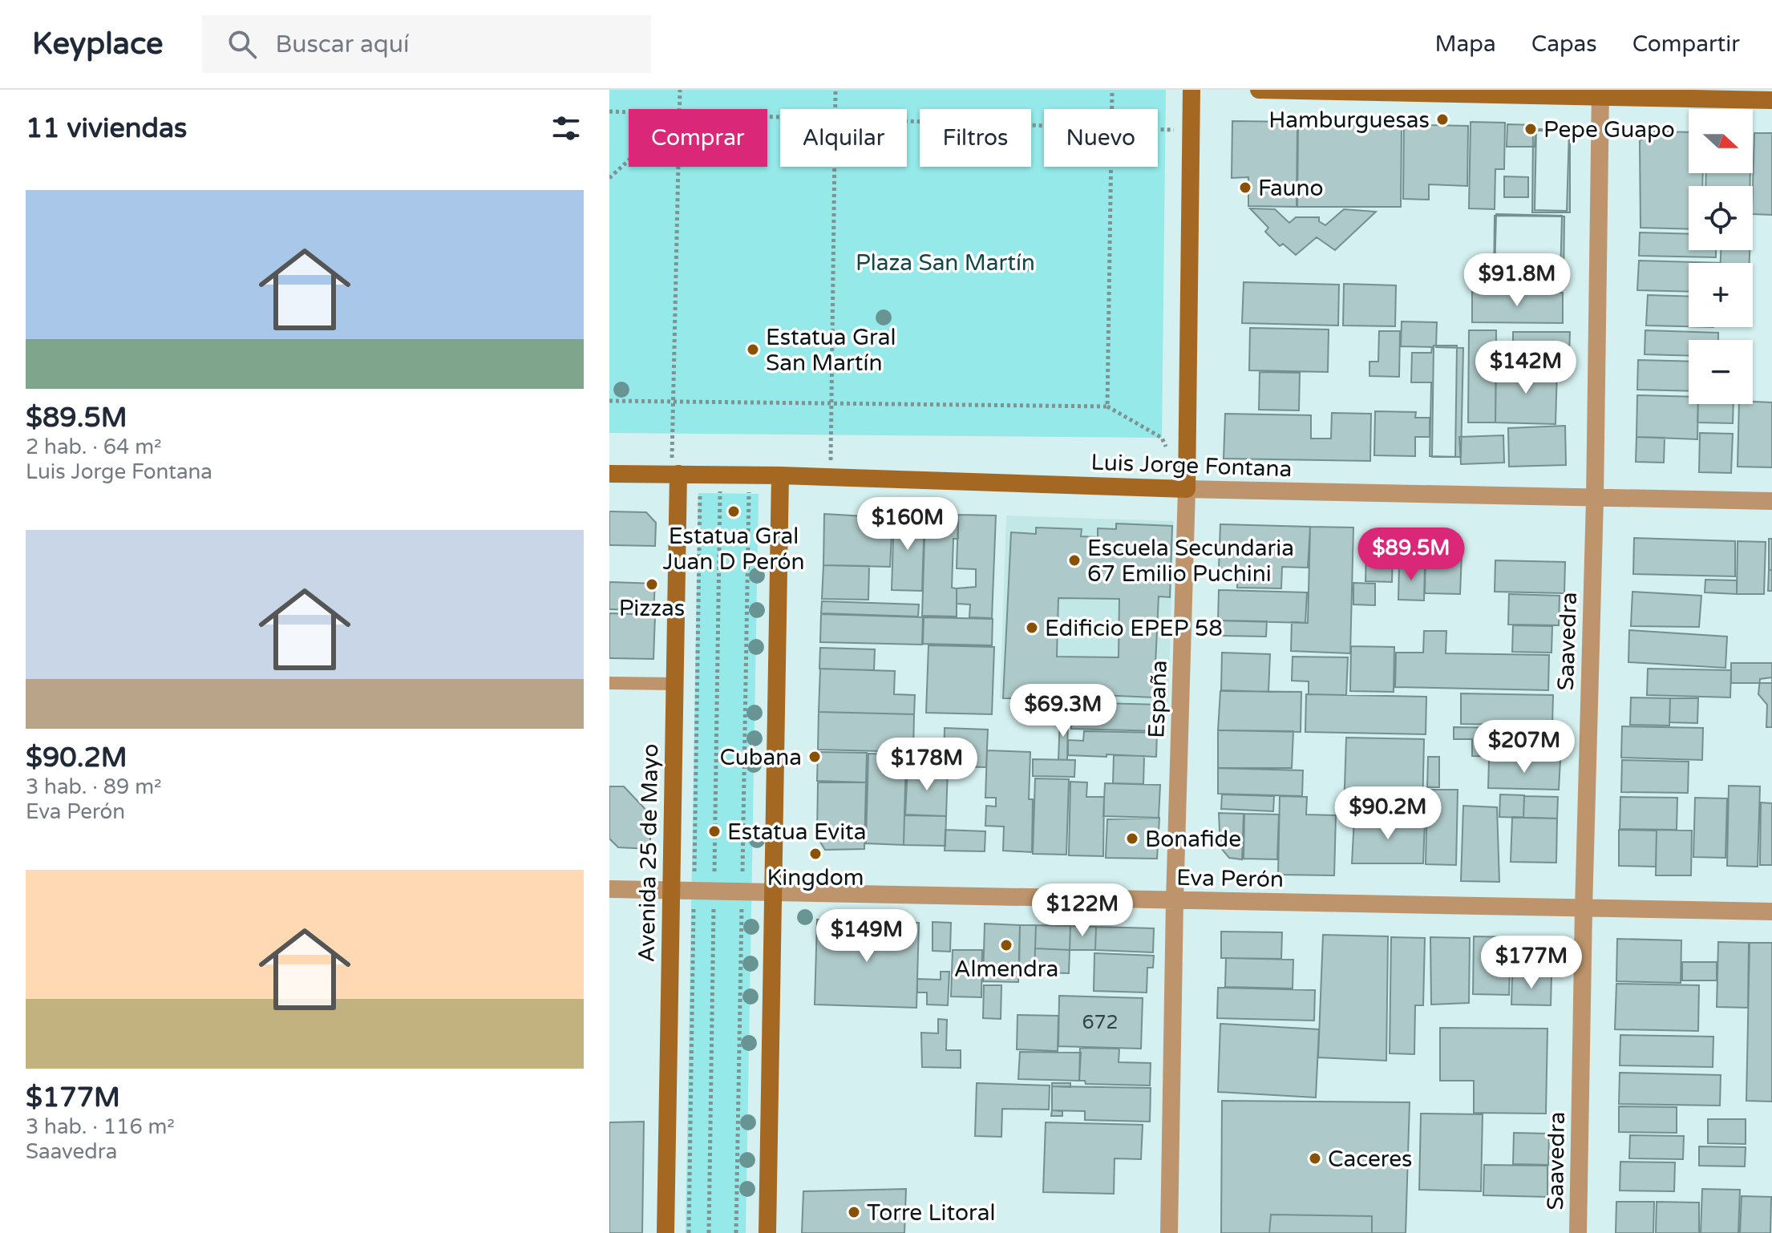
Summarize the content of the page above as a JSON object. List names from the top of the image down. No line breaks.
{"streets":{"main road":["Luis Jorge Fontana","España","Avenida 25 de Mayo"],"street":["Saavedra","Eva Perón"]},"crossings":[["Luis Jorge Fontana","Saavedra"],["Luis Jorge Fontana","España"],["Luis Jorge Fontana","Avenida 25 de Mayo"],["Saavedra","Eva Perón"],["España","Eva Perón"],["Avenida 25 de Mayo","Eva Perón"]],"parks":["Plaza San Martín"],"places":["Hamburguesas","Pepe Guapo","Fauno","Estatua Gral San Martín","Estatua Gral Juan D Perón","Escuela Secundaria 67 Emilio Puchini","Pizzas","Edificio EPEP 58","Cubana","Estatua Evita","Bonafide","Kingdom","Almendra","Caceres","Torre Litoral"],"house_numbers":["672"],"north":"right","page":{"header":"Keyplace","search":"Buscar aquí","nav":["Mapa","Capas","Compartir"],"heading":"11 viviendas","map_buttons":["+","−"],"chip":["Comprar","Alquilar","Filtros","Nuevo"],"list":[{"name":"$89.5M","note":"2 hab. · 64 m² · Luis Jorge Fontana"},{"name":"$90.2M","note":"3 hab. · 89 m² · Eva Perón"},{"name":"$177M","note":"3 hab. · 116 m² · Saavedra"}],"price":["$91.8M","$142M","$160M","$89.5M","$69.3M","$207M","$178M","$90.2M","$122M","$149M","$177M"]}}
